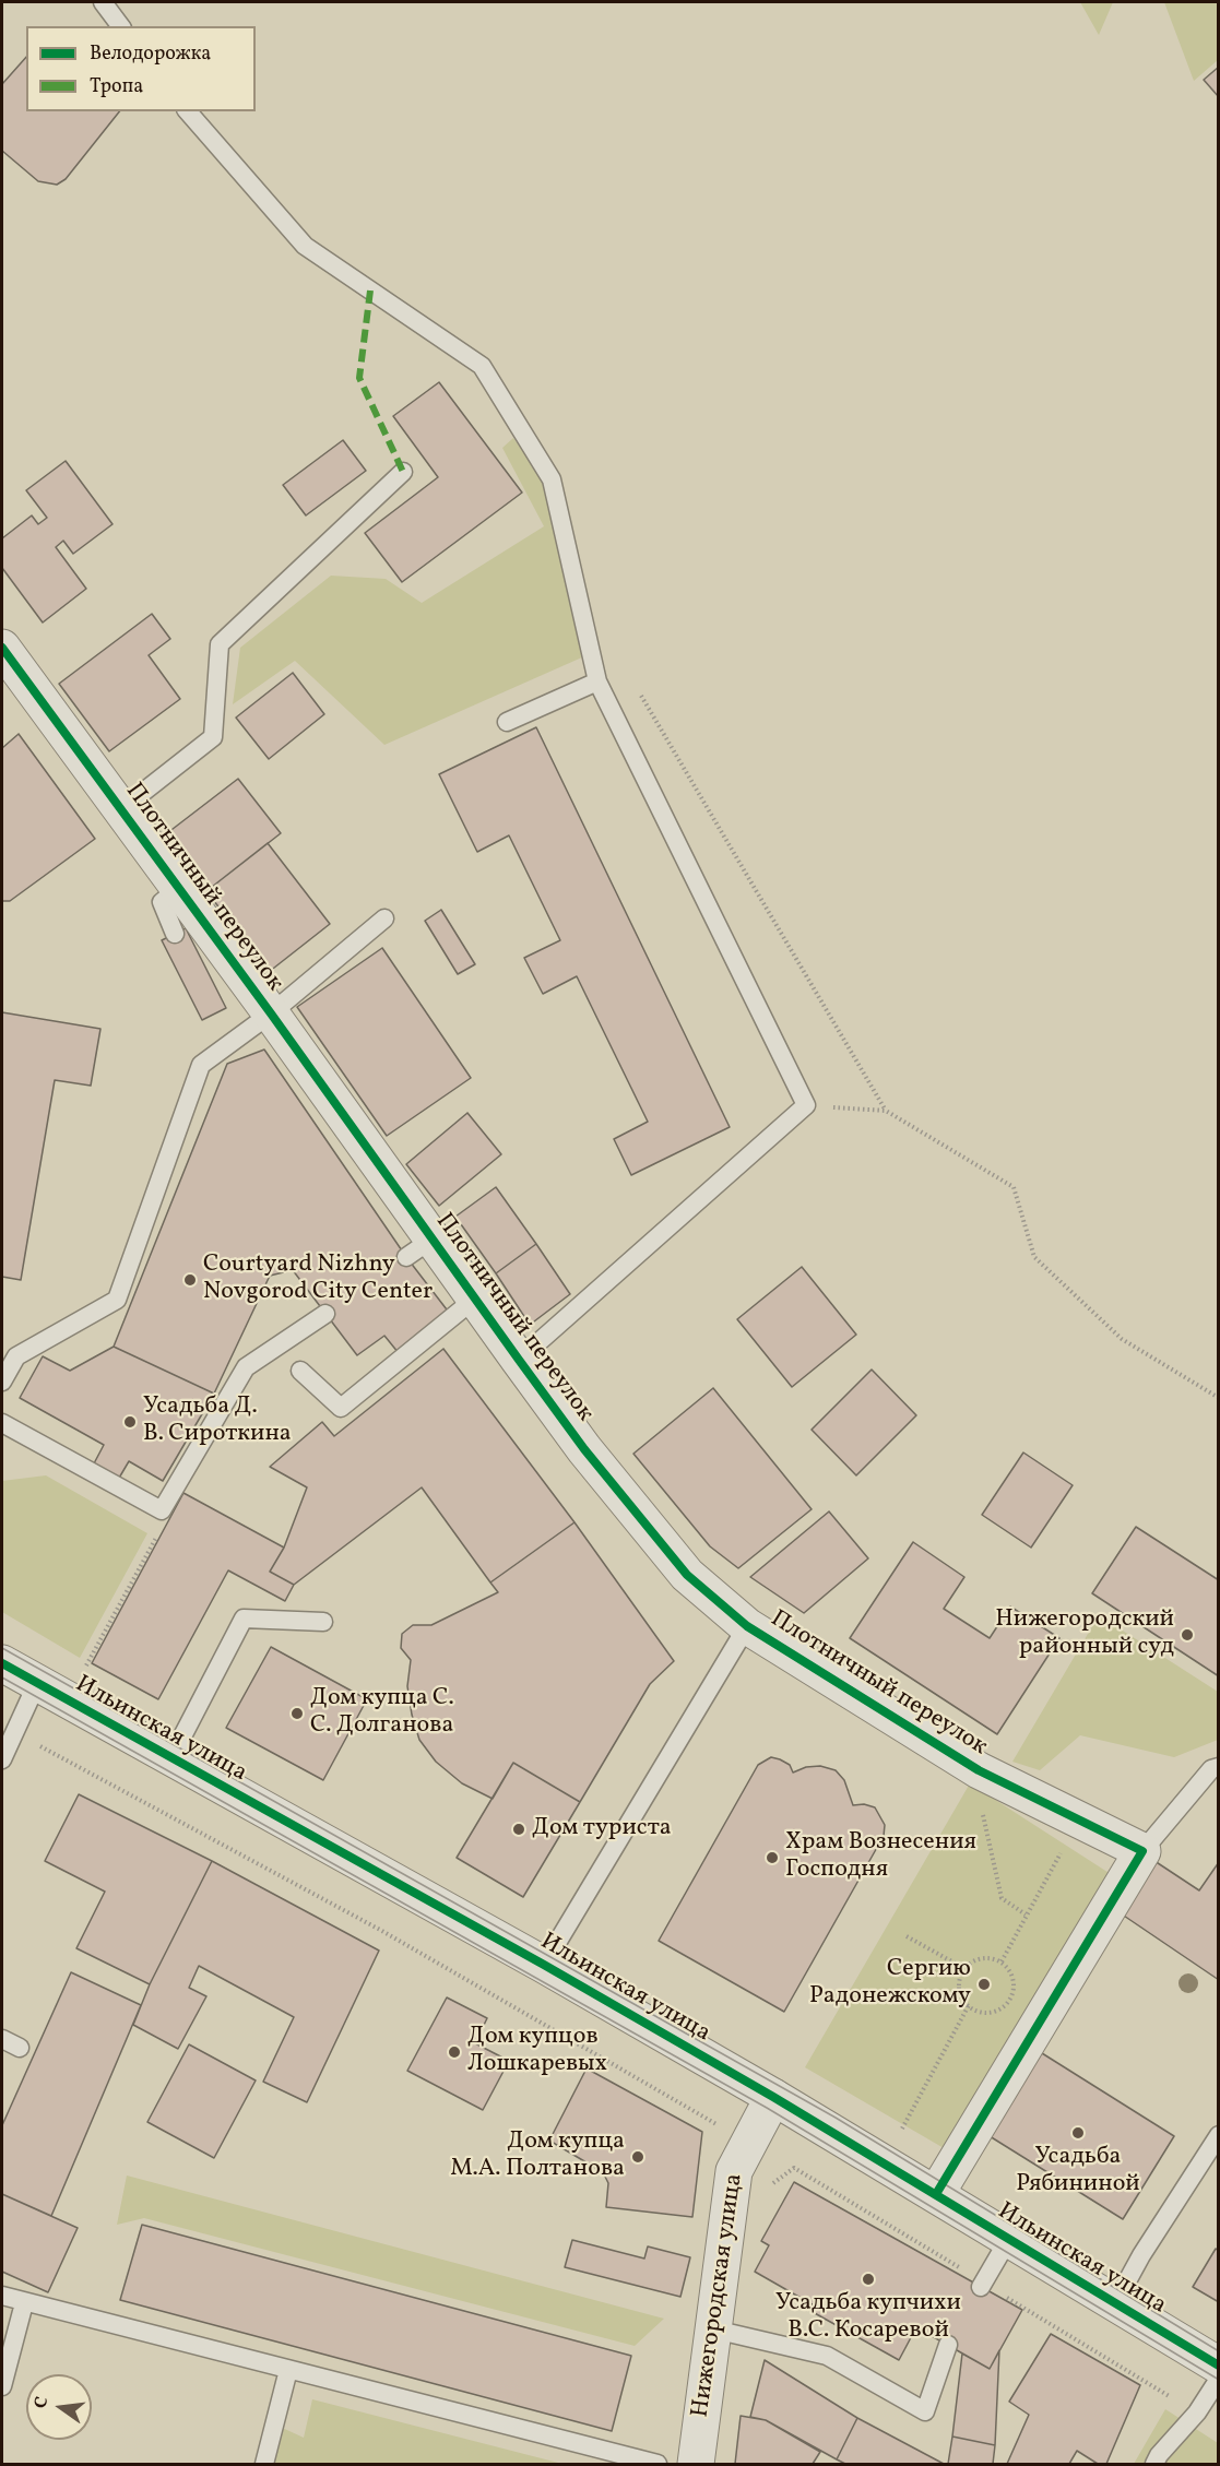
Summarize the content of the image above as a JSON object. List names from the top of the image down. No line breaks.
{"streets":{"street":["Плотничный переулок","Ильинская улица","Нижегородская улица"]},"crossings":[["Ильинская улица","Нижегородская улица"]],"places":["Courtyard Nizhny Novgorod City Center","Усадьба Д. В. Сироткина","Нижегородский районный суд","Дом купца С. С. Долганова","Дом туриста","Храм Вознесения Господня","Сергию Радонежскому","Дом купцов Лошкаревых","Усадьба Рябининой","Дом купца М.А. Полтанова","Усадьба купчихи В.С. Косаревой"],"legend":["Велодорожка","Тропа"],"north":"left"}
